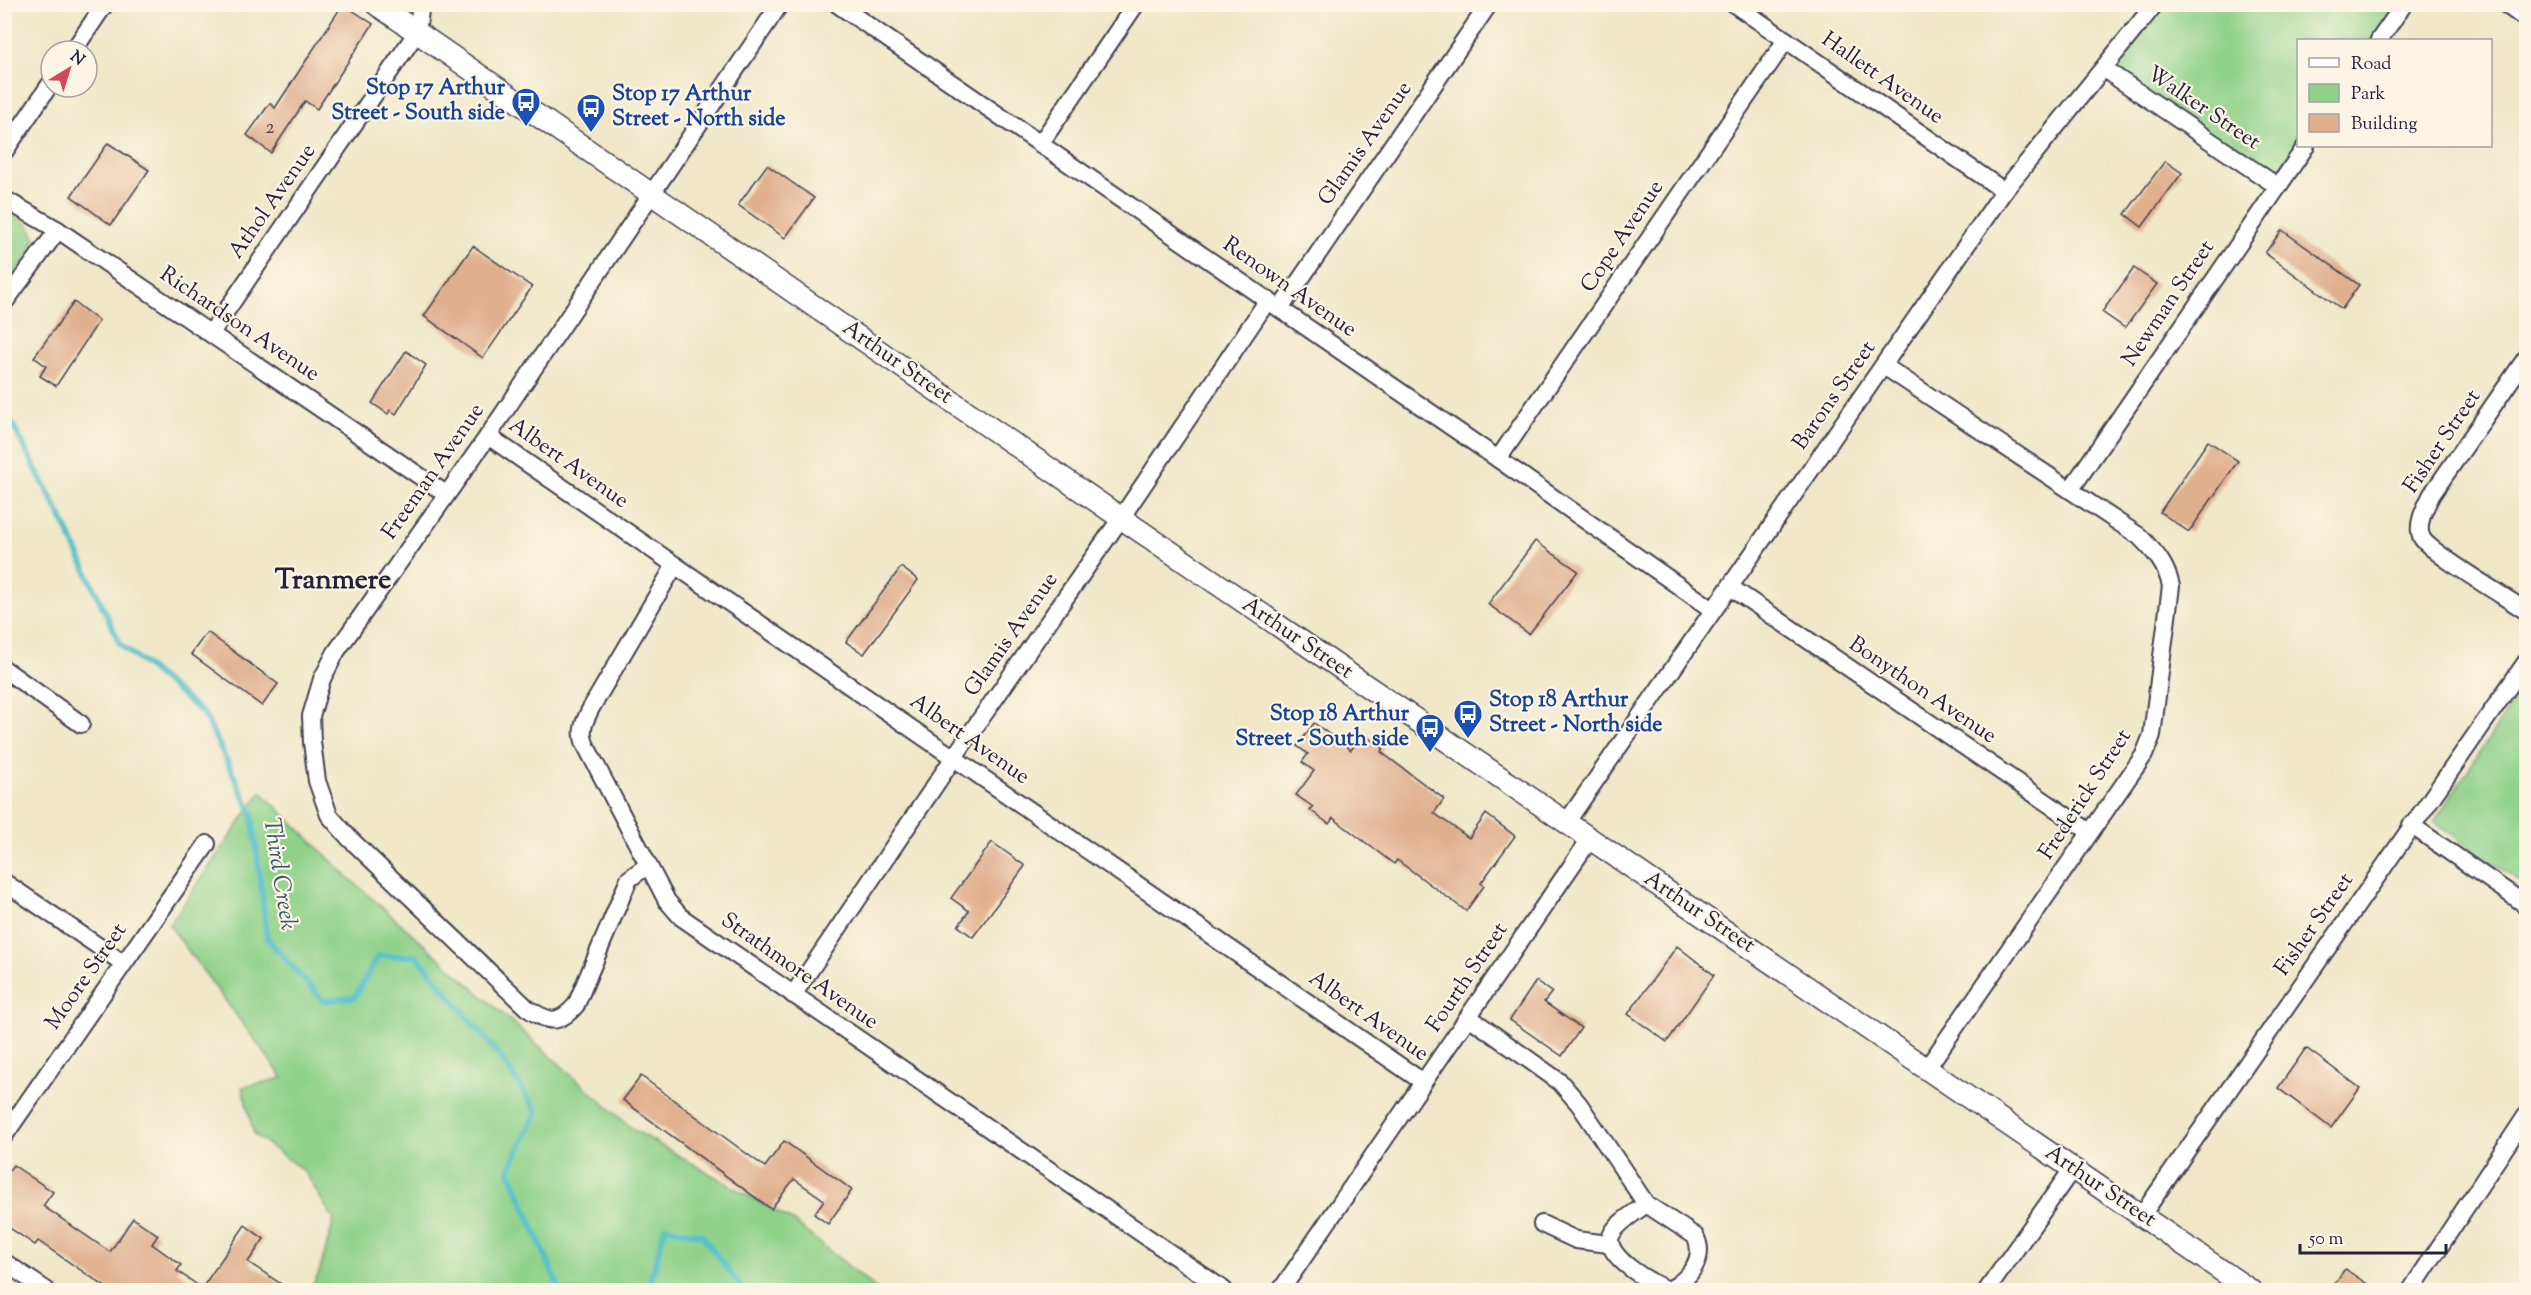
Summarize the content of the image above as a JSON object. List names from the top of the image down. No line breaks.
{"streets":{"street":["Hallett Avenue","Walker Street","Glamis Avenue","Athol Avenue","Cope Avenue","Renown Avenue","Newman Street","Richardson Avenue","Arthur Street","Barons Street","Fisher Street","Albert Avenue","Freeman Avenue","Bonython Avenue","Frederick Street","Strathmore Avenue","Moore Street","Fourth Street"]},"crossings":[["Hallett Avenue","Cope Avenue"],["Hallett Avenue","Barons Street"],["Walker Street","Newman Street"],["Walker Street","Barons Street"],["Glamis Avenue","Renown Avenue"],["Glamis Avenue","Arthur Street"],["Glamis Avenue","Albert Avenue"],["Glamis Avenue","Strathmore Avenue"],["Athol Avenue","Richardson Avenue"],["Athol Avenue","Arthur Street"],["Cope Avenue","Renown Avenue"],["Renown Avenue","Barons Street"],["Newman Street","Frederick Street"],["Richardson Avenue","Freeman Avenue"],["Arthur Street","Barons Street"],["Arthur Street","Fisher Street"],["Arthur Street","Freeman Avenue"],["Arthur Street","Frederick Street"],["Arthur Street","Fourth Street"],["Barons Street","Bonython Avenue"],["Barons Street","Frederick Street"],["Albert Avenue","Freeman Avenue"],["Albert Avenue","Strathmore Avenue"],["Albert Avenue","Fourth Street"],["Freeman Avenue","Strathmore Avenue"],["Bonython Avenue","Frederick Street"]],"districts":["Tranmere"],"water":["Third Creek"],"places":{"bus stop":["Stop 17 Arthur Street - South side","Stop 17 Arthur Street - North side","Stop 18 Arthur Street - North side","Stop 18 Arthur Street - South side"]},"house_numbers":["2"],"legend":["Road","Park","Building"],"scale_bar":"50 m","north":"top right"}
